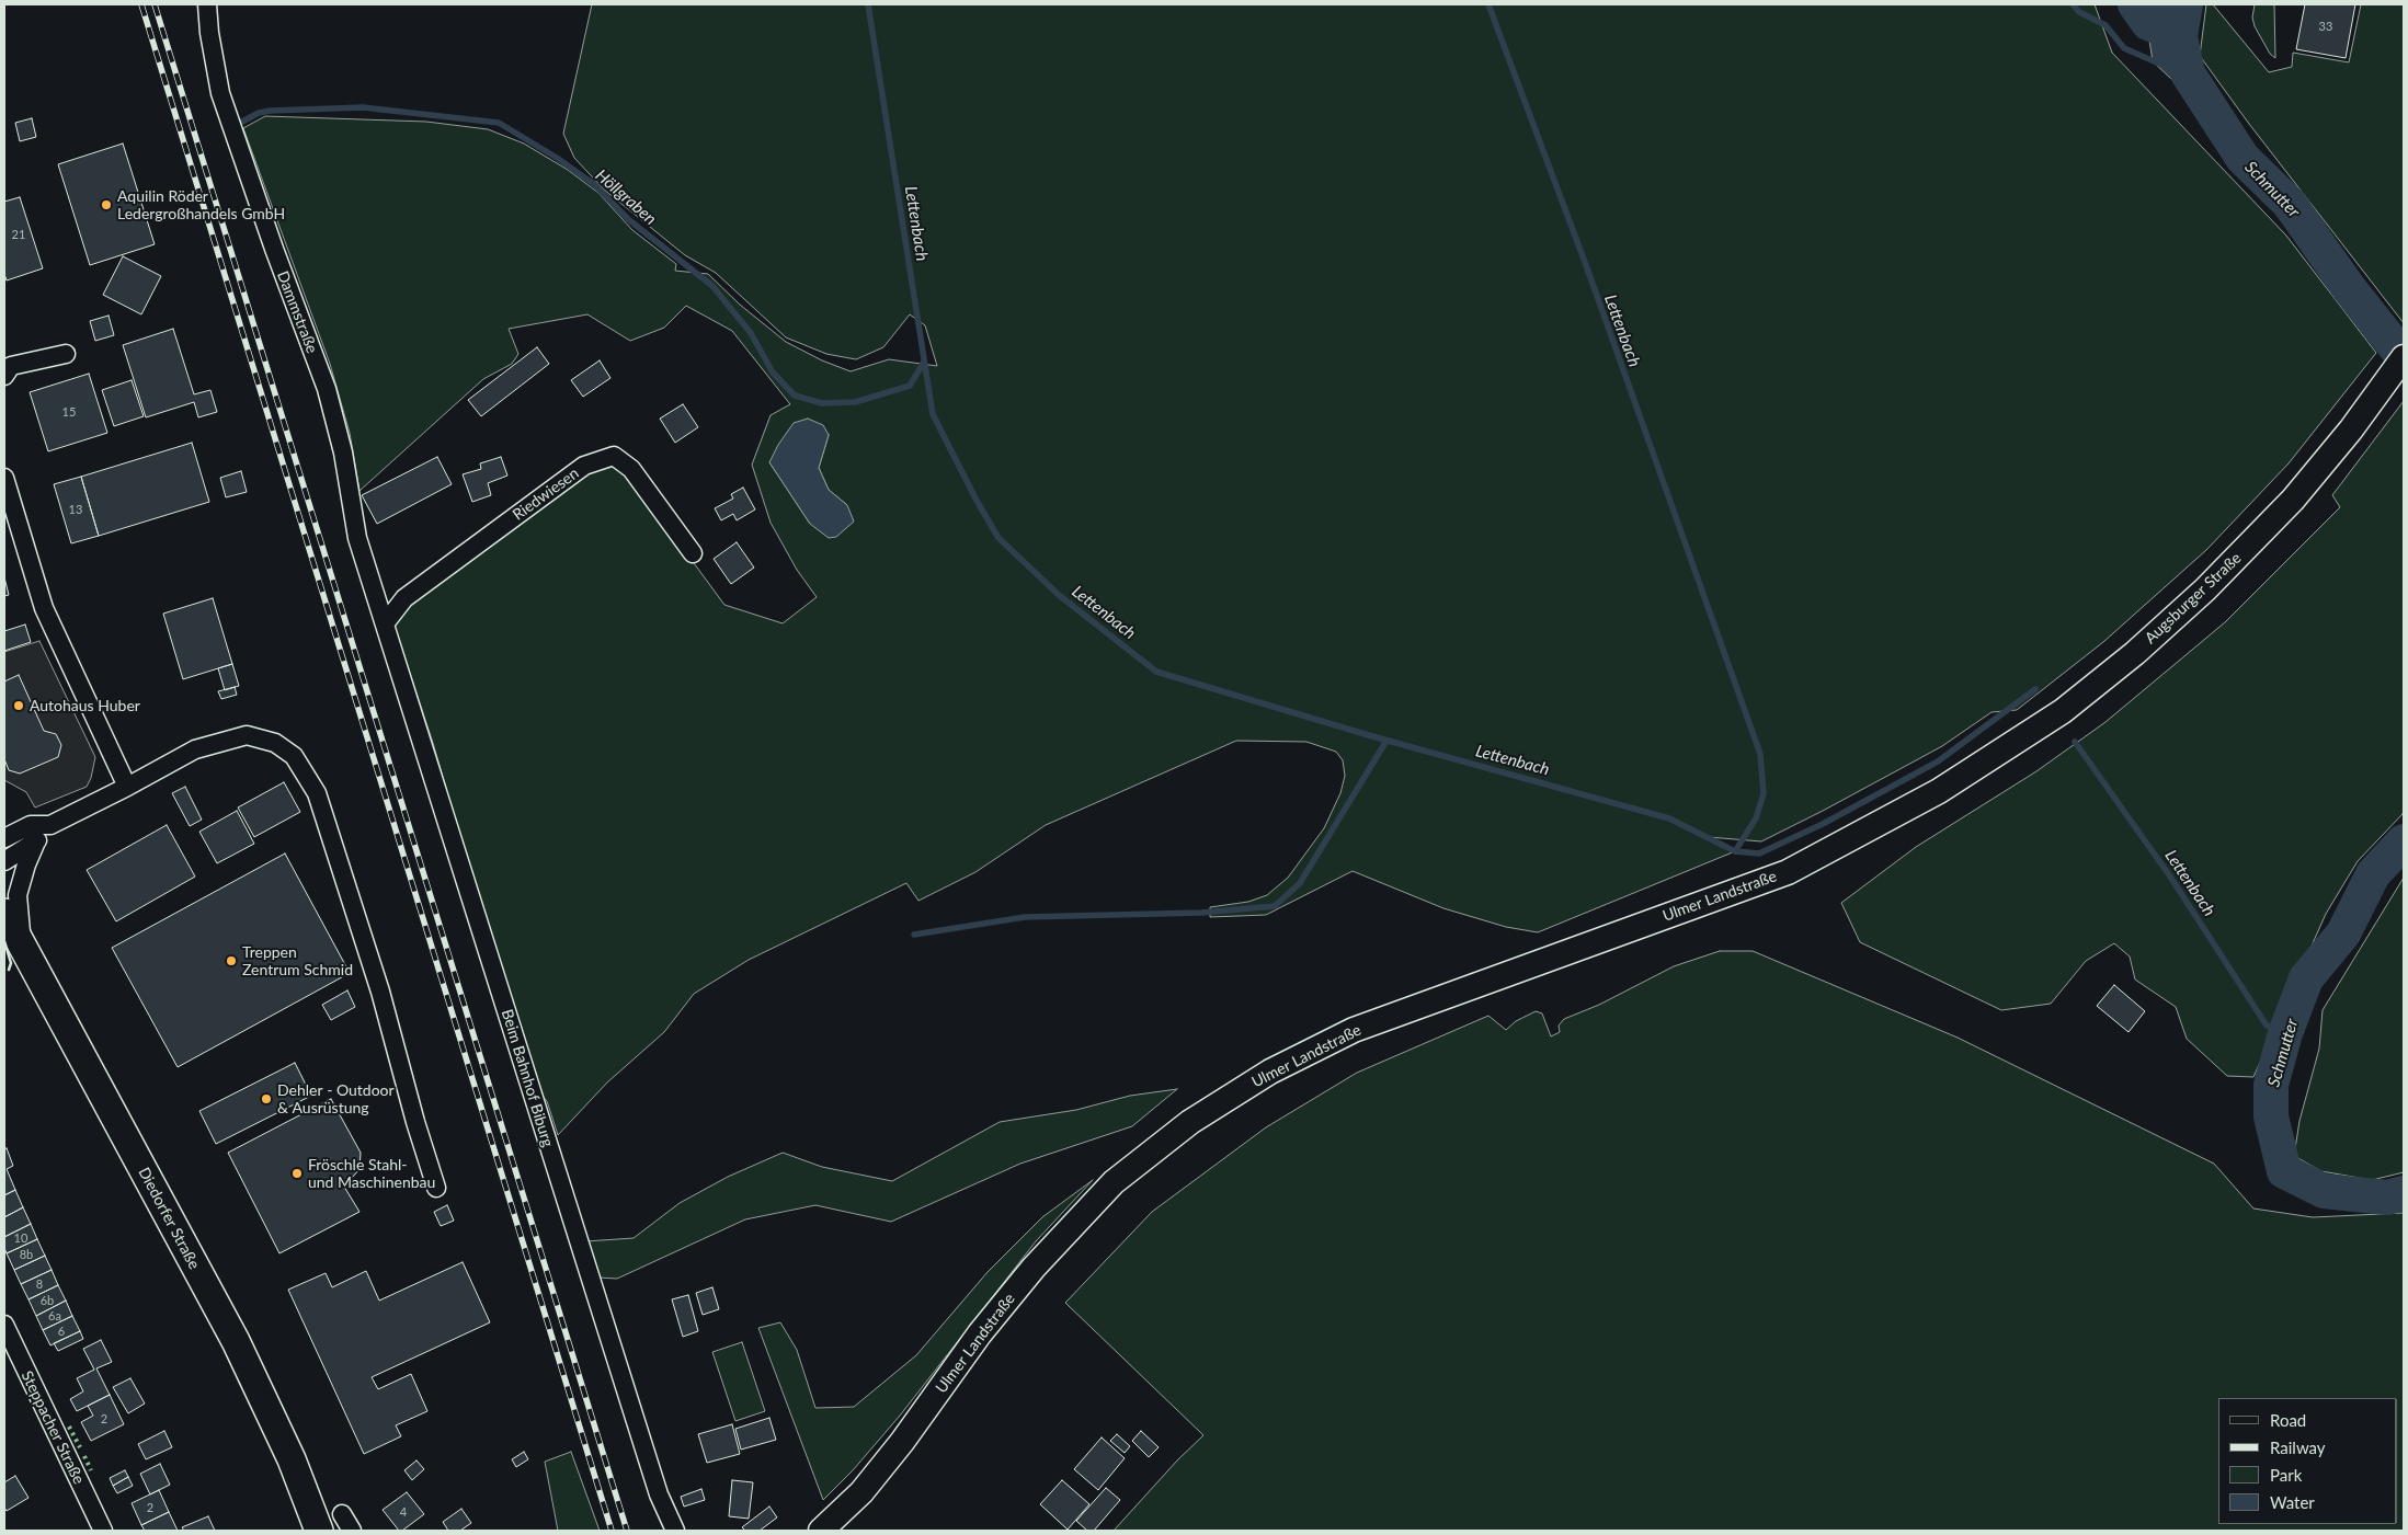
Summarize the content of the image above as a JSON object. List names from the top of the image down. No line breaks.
{"streets":{"main road":["Augsburger Straße","Ulmer Landstraße","Diedorfer Straße"],"street":["Dammstraße","Riedwiesen","Beim Bahnhof Biburg","Steppacher Straße"]},"crossings":[["Dammstraße","Riedwiesen"],["Dammstraße","Beim Bahnhof Biburg"],["Riedwiesen","Beim Bahnhof Biburg"],["Augsburger Straße","Ulmer Landstraße"]],"water":["Schmutter","Höllgraben","Lettenbach"],"places":["Aquilin Röder Ledergroßhandels GmbH","Autohaus Huber","Treppen Zentrum Schmid","Dehler - Outdoor & Ausrüstung","Fröschle Stahl- und Maschinenbau"],"house_numbers":["33","21","15","13","10","8b","8","6b","6a","6","2","2","4"],"legend":["Road","Railway","Park","Water"]}
